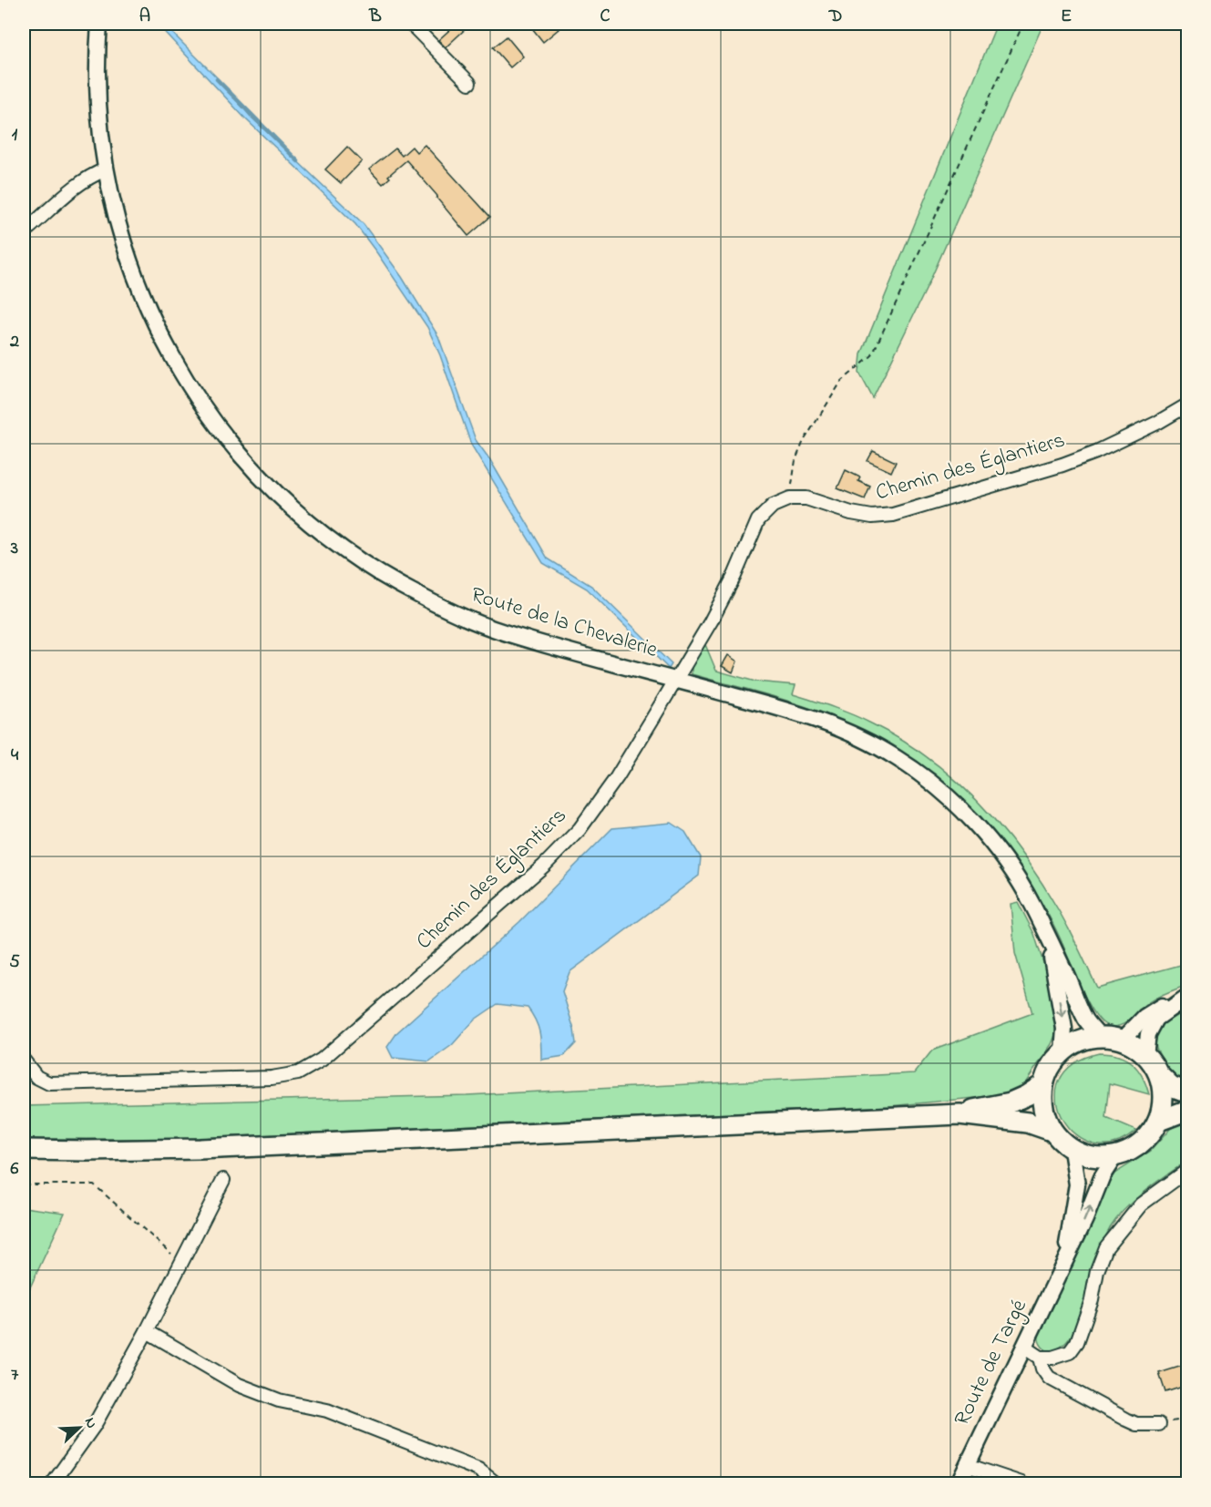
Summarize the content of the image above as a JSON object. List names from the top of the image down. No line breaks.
{"streets":{"street":["Chemin des Églantiers","Route de la Chevalerie","Route de Targé"]},"crossings":[["Chemin des Églantiers","Route de la Chevalerie"],["Route de la Chevalerie","Route de Targé"]],"north":"top right","grid":{"columns":["A","B","C","D","E"],"rows":["1","2","3","4","5","6","7"]}}
